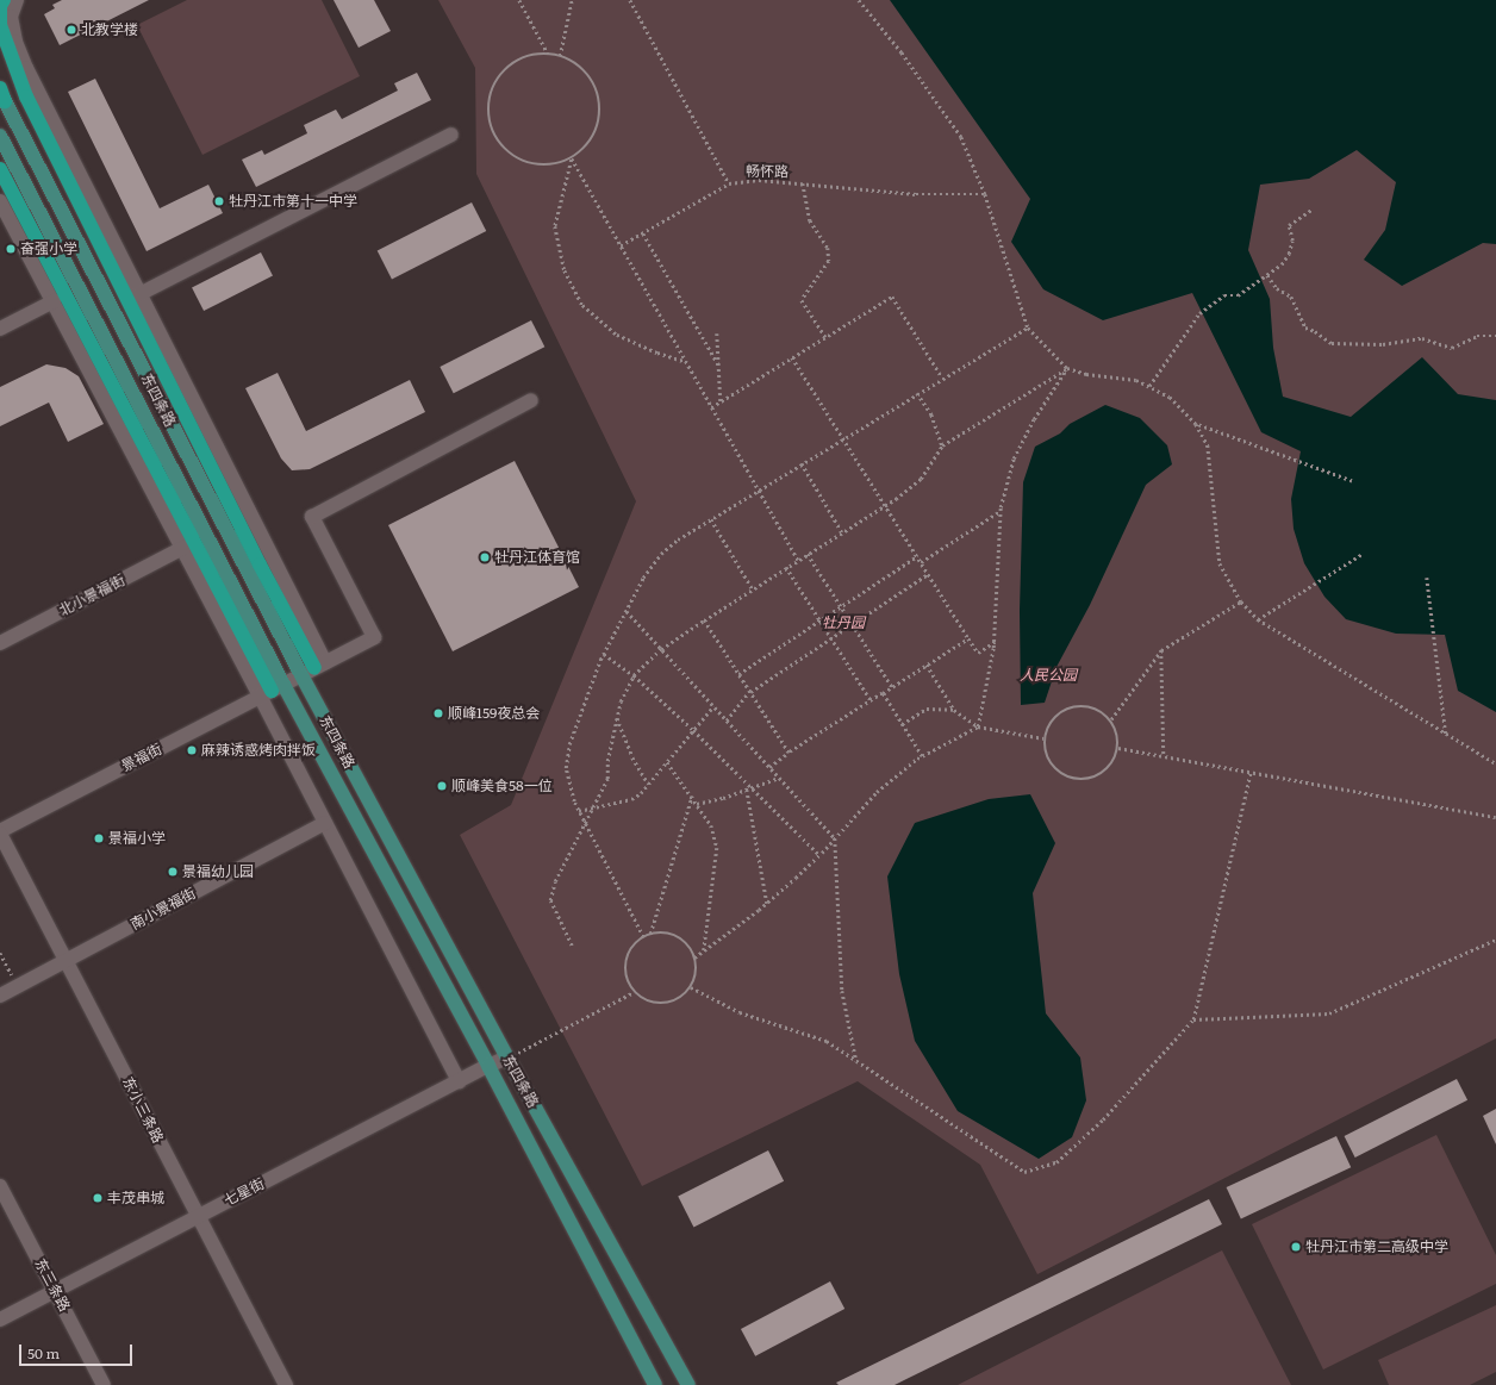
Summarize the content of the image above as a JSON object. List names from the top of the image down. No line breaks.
{"streets":{"main road":["东四条路"],"street":["北小景福街","景福街","南小景福街","东小三条路","七星街","东三条路"],"path":["畅怀路"]},"crossings":[["东四条路","景福街"],["东四条路","七星街"],["景福街","东小三条路"],["南小景福街","东小三条路"],["东小三条路","七星街"],["七星街","东三条路"]],"parks":["牡丹园","人民公园"],"places":["北教学楼","牡丹江市第十一中学","奋强小学","牡丹江体育馆","顺峰159夜总会","麻辣诱惑烤肉拌饭","顺峰美食58一位","景福小学","景福幼儿园","丰茂串城","牡丹江市第二高级中学"],"scale_bar":"50 m"}
